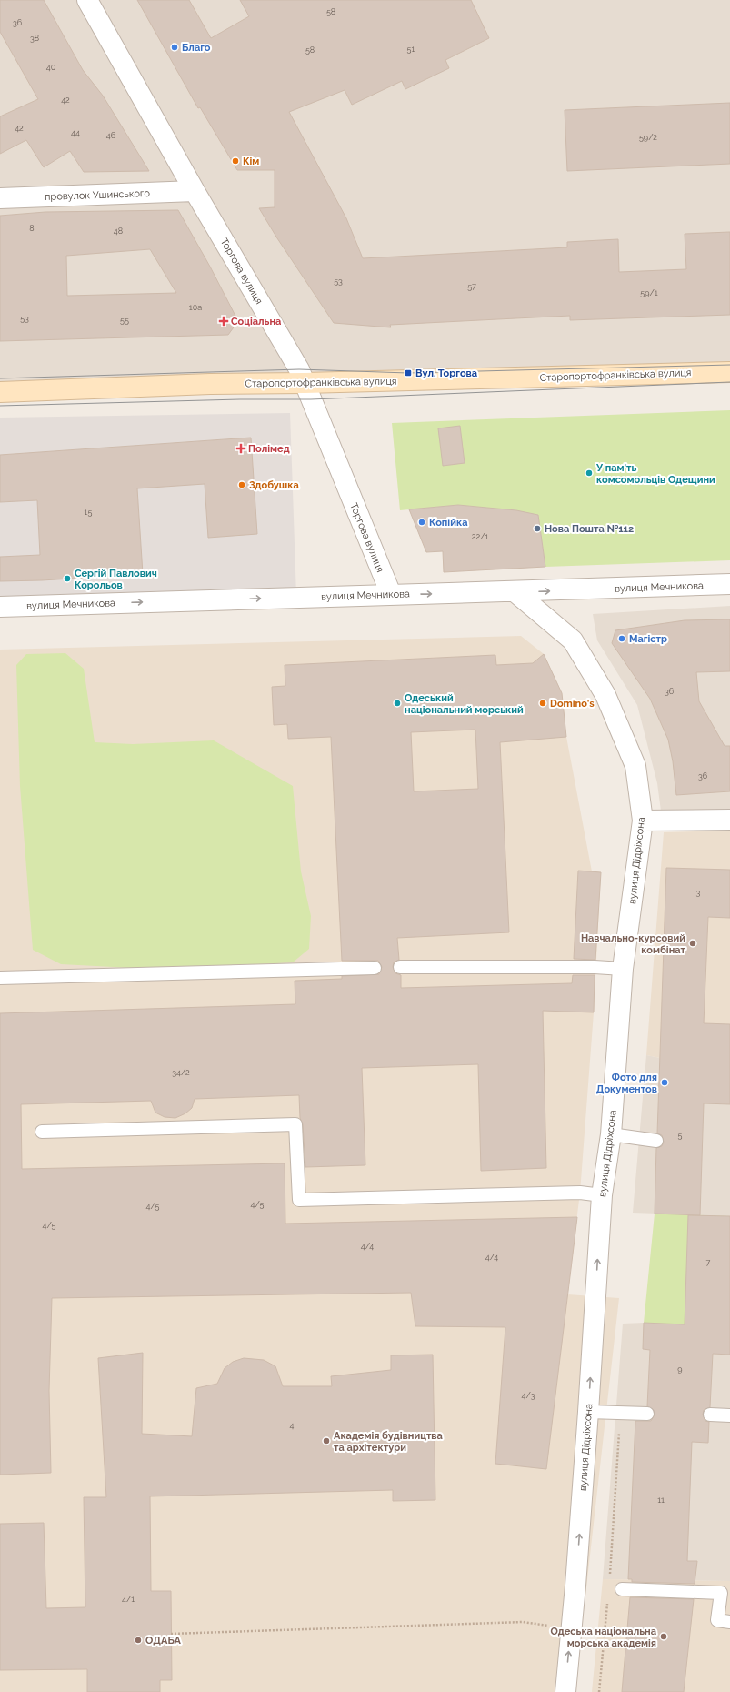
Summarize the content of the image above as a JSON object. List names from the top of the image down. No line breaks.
{"streets":{"main road":["Старопортофранківська вулиця"],"street":["провулок Ушинського","Торгова вулиця","вулиця Мечникова","вулиця Дідріхсона"]},"crossings":[["провулок Ушинського","Торгова вулиця"],["Торгова вулиця","Старопортофранківська вулиця"],["Торгова вулиця","вулиця Мечникова"],["вулиця Мечникова","вулиця Дідріхсона"]],"one_way":["вулиця Мечникова","вулиця Дідріхсона"],"places":{"other":["Благо","Кім","У пам'ть комсомольців Одещини","Здобушка","Копiйка","Нова Пошта №112","Сергій Павлович Корольов","Магiстр","Одеський національний морський","Domino's","Навчально-курсовий комбінат","Фото для Документов","Академія будівництва та архітектури","Одеська національна морська академія","ОДАБА"],"health":["Соціальна","Полімед"],"transit":["Вул. Торгова"]},"house_numbers":["58","36","38","51","58","40","42","42","44","46","59/2","8","48","53","57","59/1","10а","53","55","15","22/1","36","36","3","34/2","5","4/5","4/5","4/5","4/4","4/4","7","9","4/3","4","11","4/1"]}
